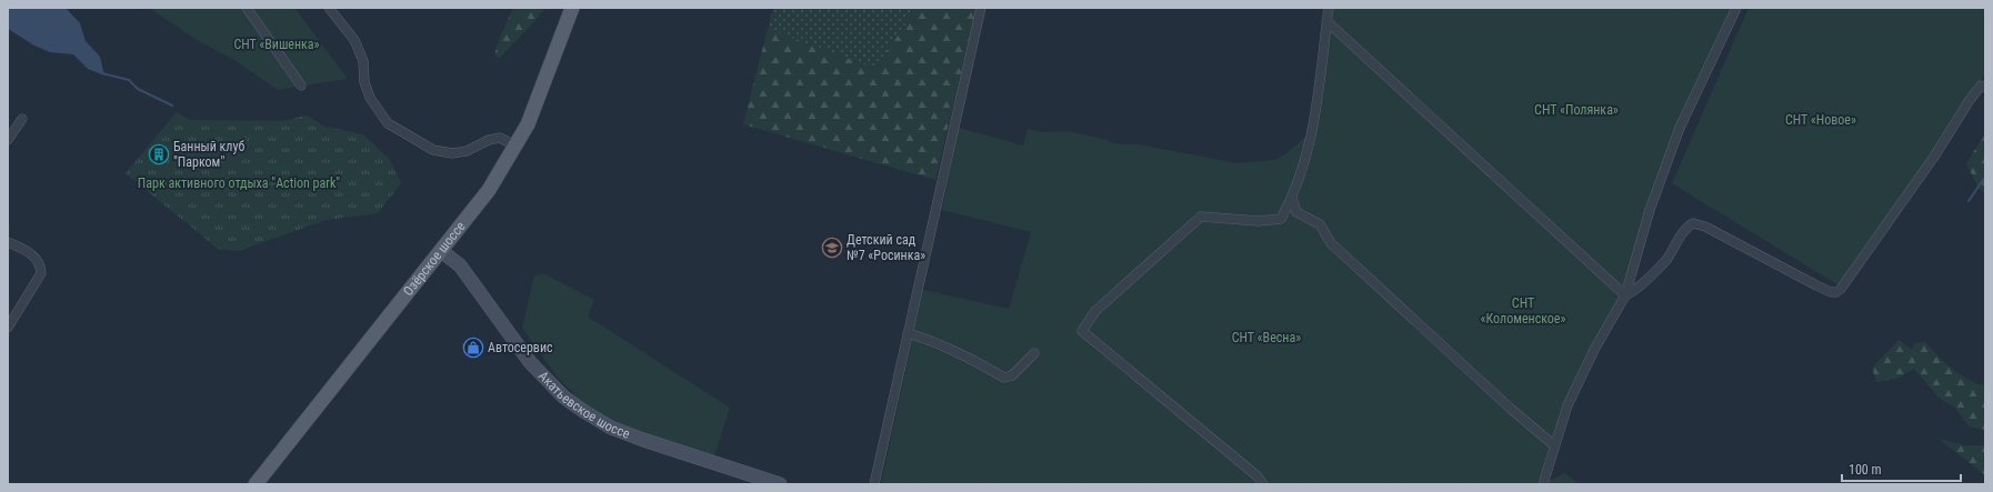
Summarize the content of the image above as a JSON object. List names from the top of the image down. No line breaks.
{"streets":{"main road":["Озёрское шоссе","Акатьевское шоссе"]},"crossings":[["Озёрское шоссе","Акатьевское шоссе"]],"parks":["СНТ «Вишенка»","СНТ «Полянка»","СНТ «Новое»","Парк активного отдыха \"Action park\"","СНТ «Коломенское»","СНТ «Весна»"],"places":{"building":["Банный клуб \"Парком\""],"school or university":["Детский сад №7 «Росинка»"],"shop":["Автосервис"]},"scale_bar":"100 m"}
